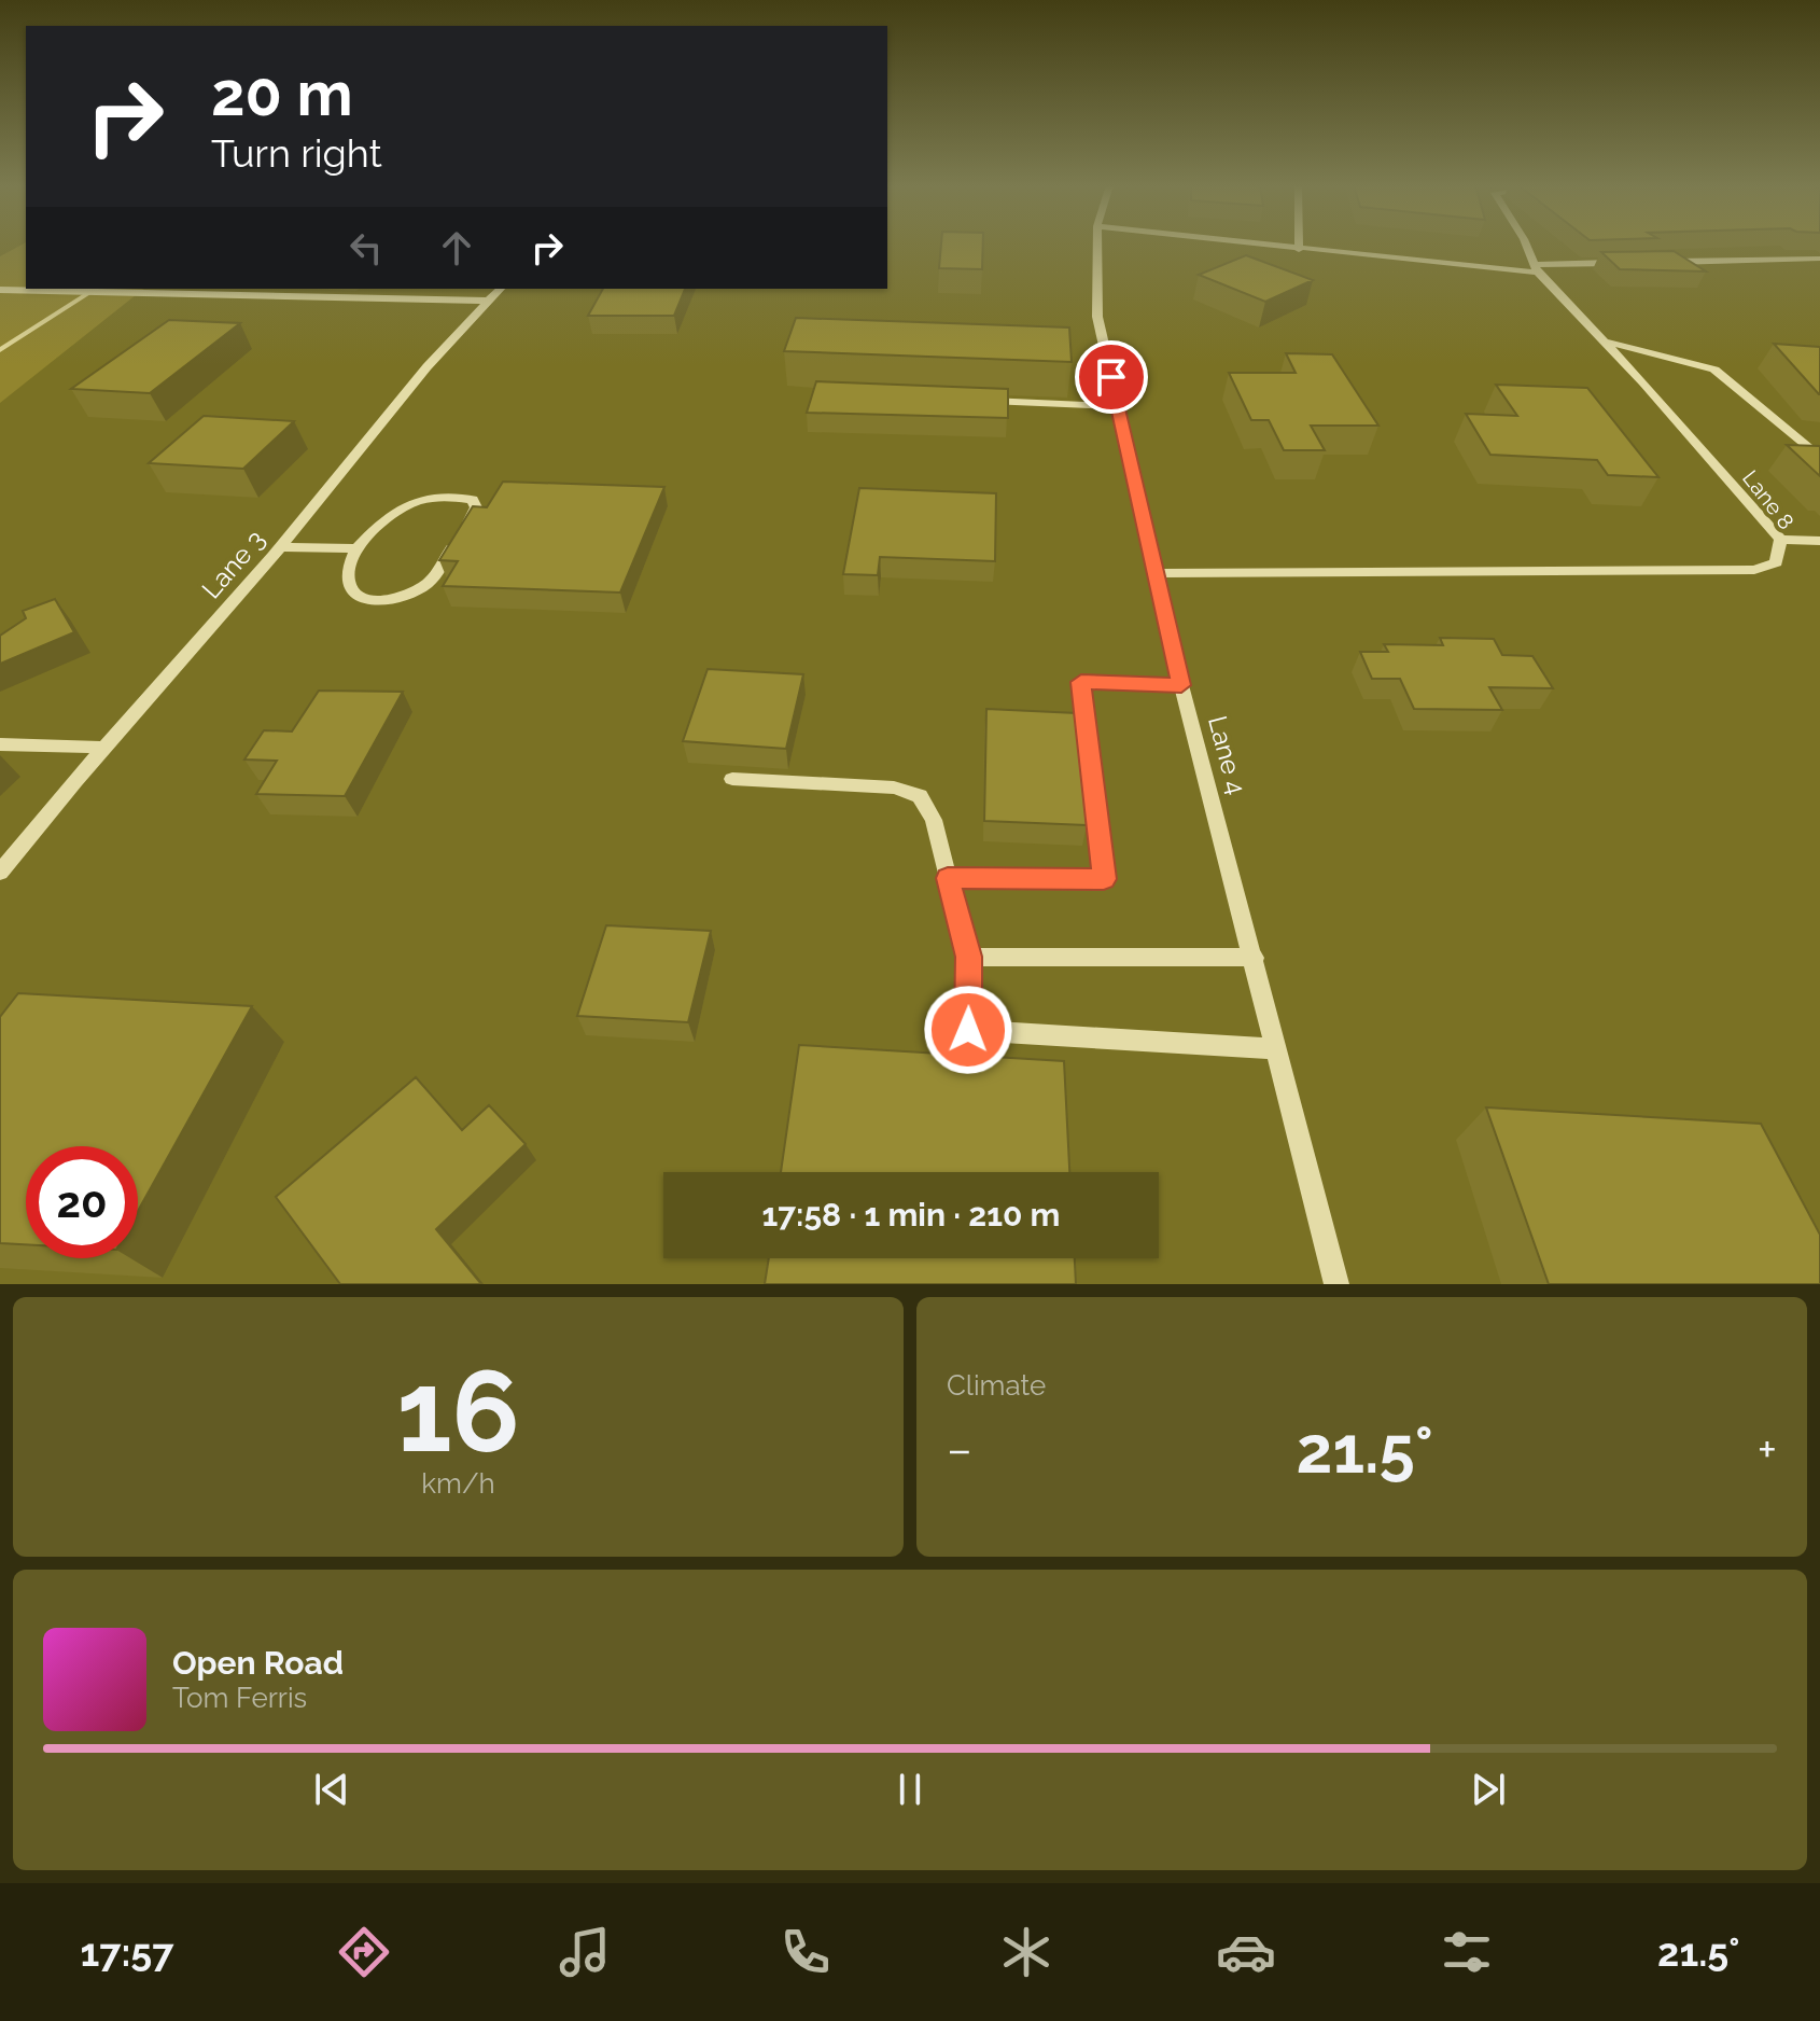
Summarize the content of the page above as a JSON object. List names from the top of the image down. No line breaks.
{"streets":{"street":["Lane 8","Lane 3","Lane 4"]},"crossings":[["Lane 8","Lane 4"]],"page":{"turn":["20 m","Turn right"],"limit":"20","trip":"17:58 · 1 min · 210 m","tile":[["16","km/h"],"Climate"],"heat":["−","21.5°","+"],"song":["Open Road","Tom Ferris"],"tabs":["17:57","21.5°"]}}
